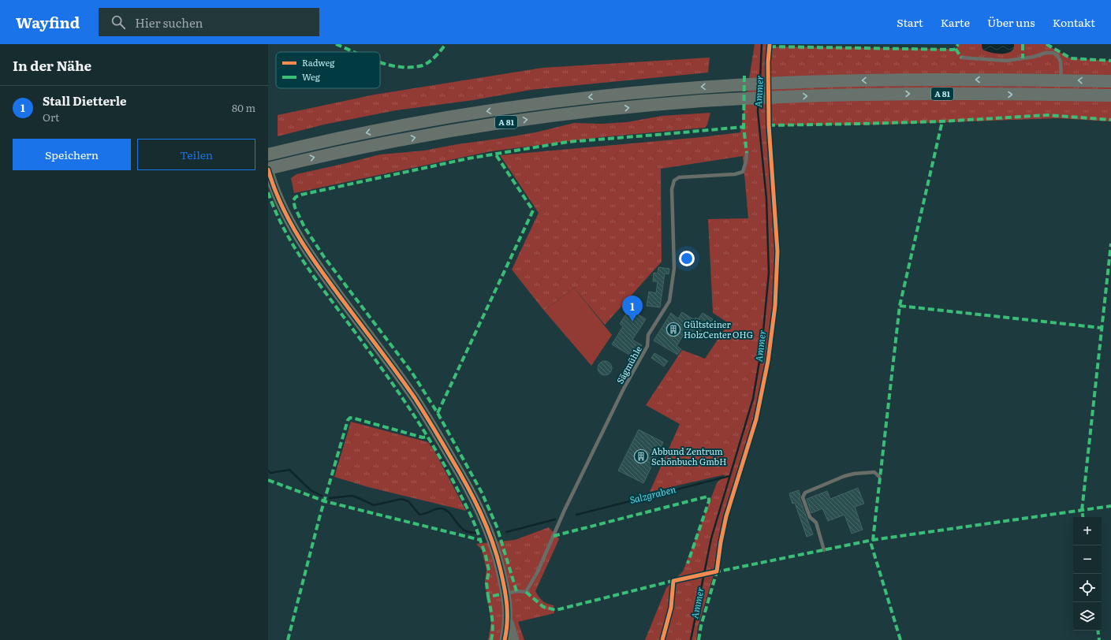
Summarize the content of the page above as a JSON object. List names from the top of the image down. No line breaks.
{"streets":{"highway":["A 81"],"lane":["Sägmühle"]},"water":["Ammer","Salzgraben"],"places":{"building":["Gültsteiner HolzCenter OHG","Abbund Zentrum Schönbuch GmbH"]},"legend":["Radweg","Weg"],"page":{"header":"Wayfind","search":"Hier suchen","nav":["Start","Karte","Über uns","Kontakt"],"heading":"In der Nähe","list":[{"mark":"1","name":"Stall Dietterle","note":"Ort","value":"80 m"}],"buttons":["Speichern","Teilen"],"pins":"1","map_buttons":["+","−"]}}
